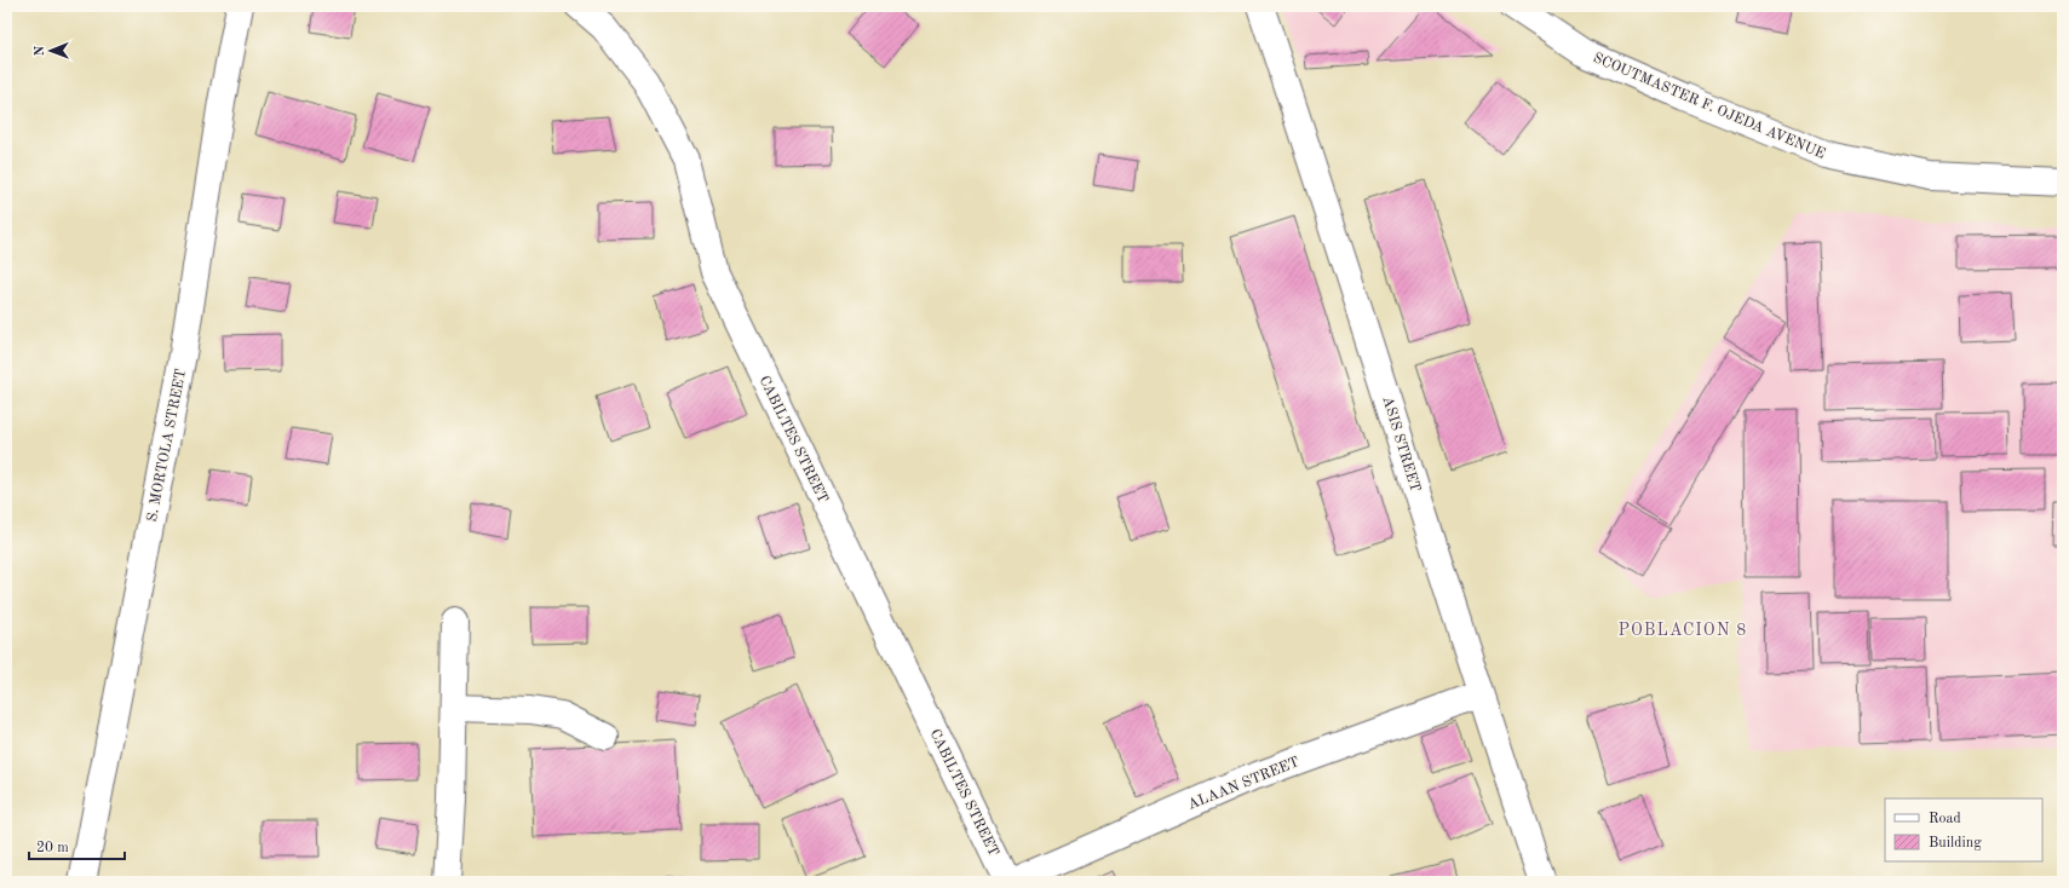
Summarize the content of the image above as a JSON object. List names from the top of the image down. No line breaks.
{"streets":{"main road":["SCOUTMASTER F. OJEDA AVENUE","CABILTES STREET","ASIS STREET","S. MORTOLA STREET","ALAAN STREET"]},"crossings":[["ASIS STREET","ALAAN STREET"]],"districts":["POBLACION 8"],"legend":["Road","Building"],"scale_bar":"20 m","north":"left"}
